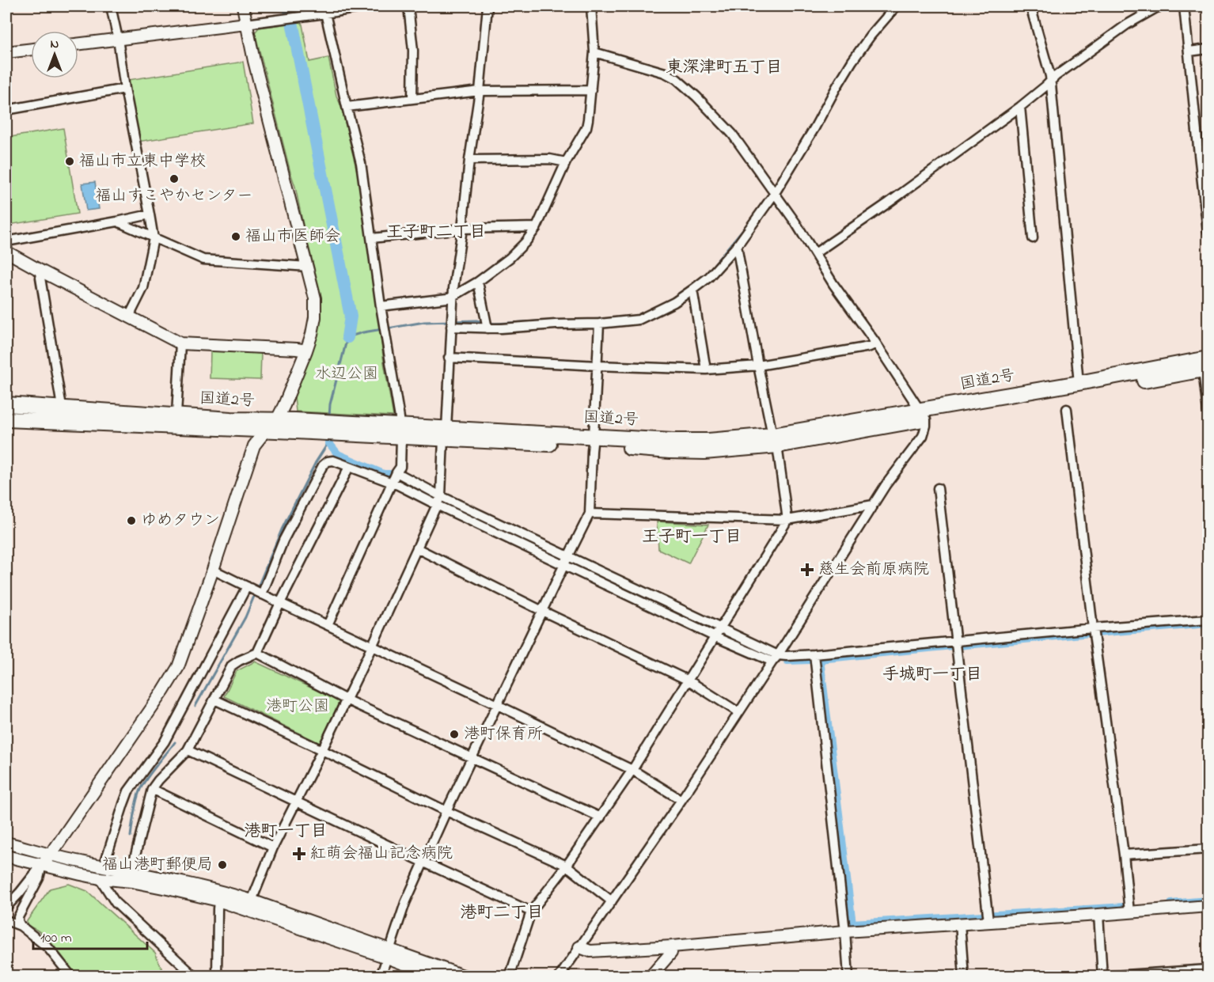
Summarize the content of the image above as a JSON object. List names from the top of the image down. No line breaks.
{"streets":{"highway":["国道2号"]},"districts":["東深津町五丁目","王子町二丁目","王子町一丁目","手城町一丁目","港町一丁目","港町二丁目"],"parks":["水辺公園","港町公園"],"places":{"other":["福山市立東中学校","福山すこやかセンター","福山市医師会","ゆめタウン","港町保育所","福山港町郵便局"],"health":["慈生会前原病院","紅萌会福山記念病院"]},"scale_bar":"100 m","north":"top"}
